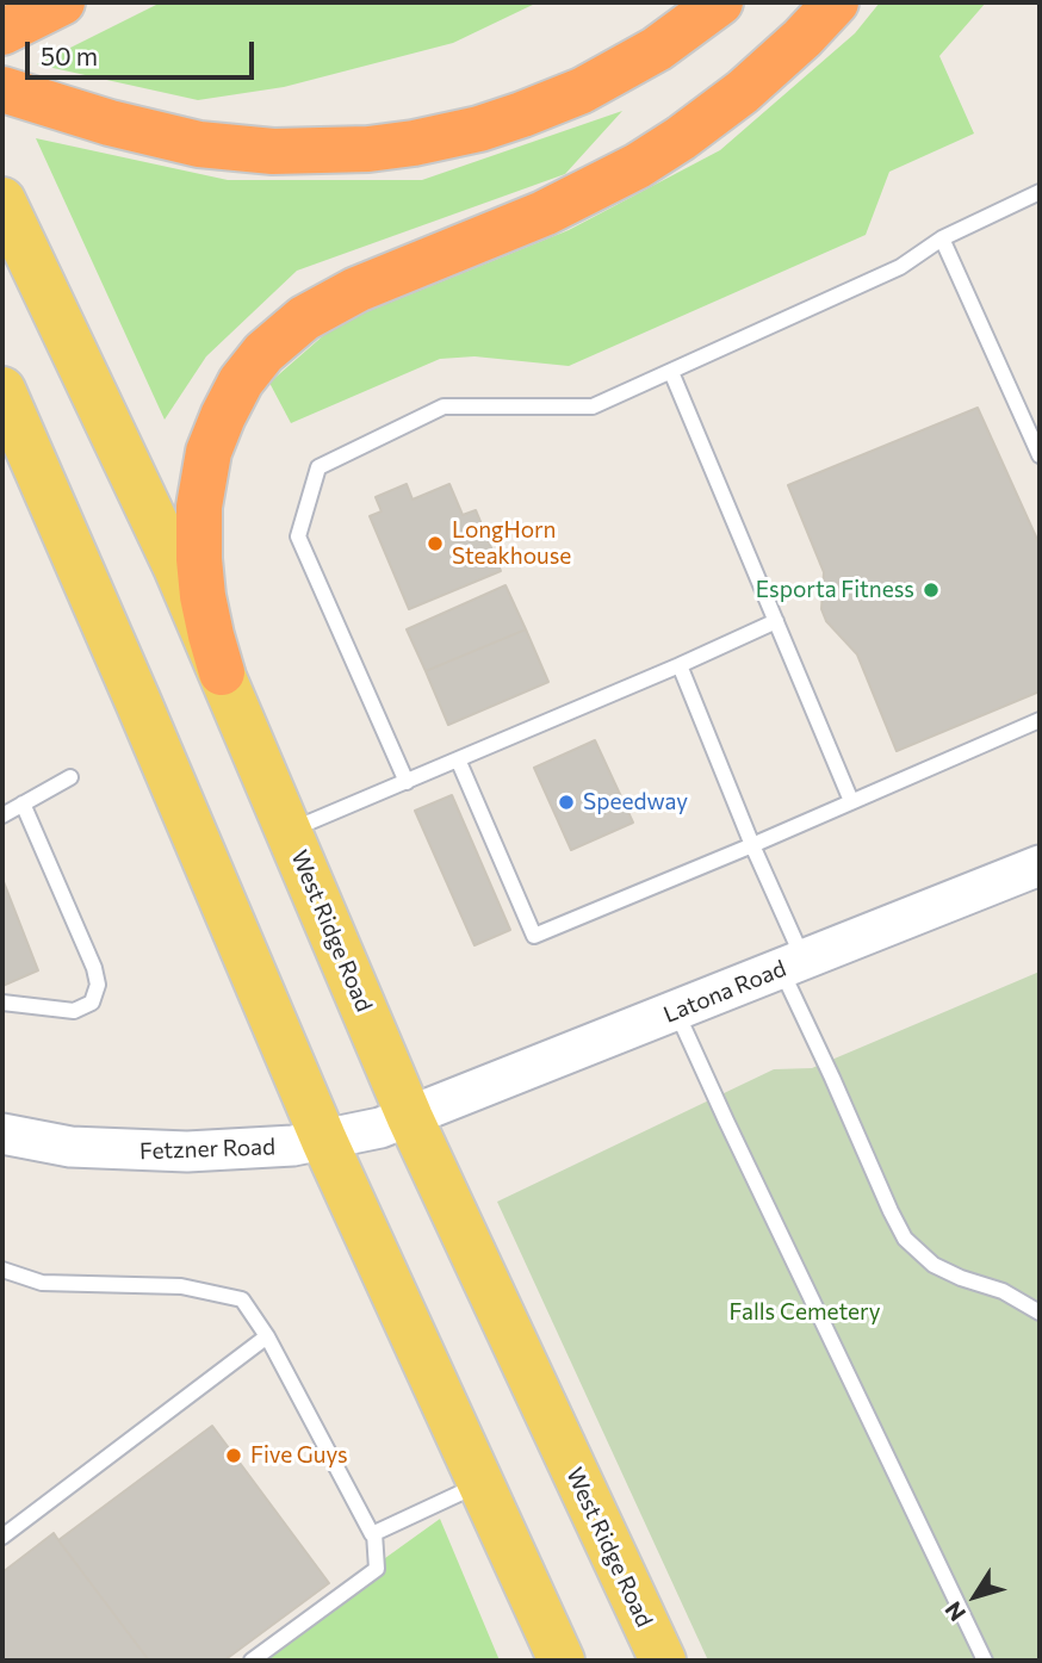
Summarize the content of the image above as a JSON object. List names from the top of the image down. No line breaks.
{"streets":{"main road":["West Ridge Road"],"street":["Latona Road","Fetzner Road"]},"crossings":[["West Ridge Road","Latona Road"],["West Ridge Road","Fetzner Road"],["Latona Road","Fetzner Road"]],"parks":["Falls Cemetery"],"places":["LongHorn Steakhouse","Esporta Fitness","Speedway","Five Guys"],"scale_bar":"50 m","north":"bottom left"}
